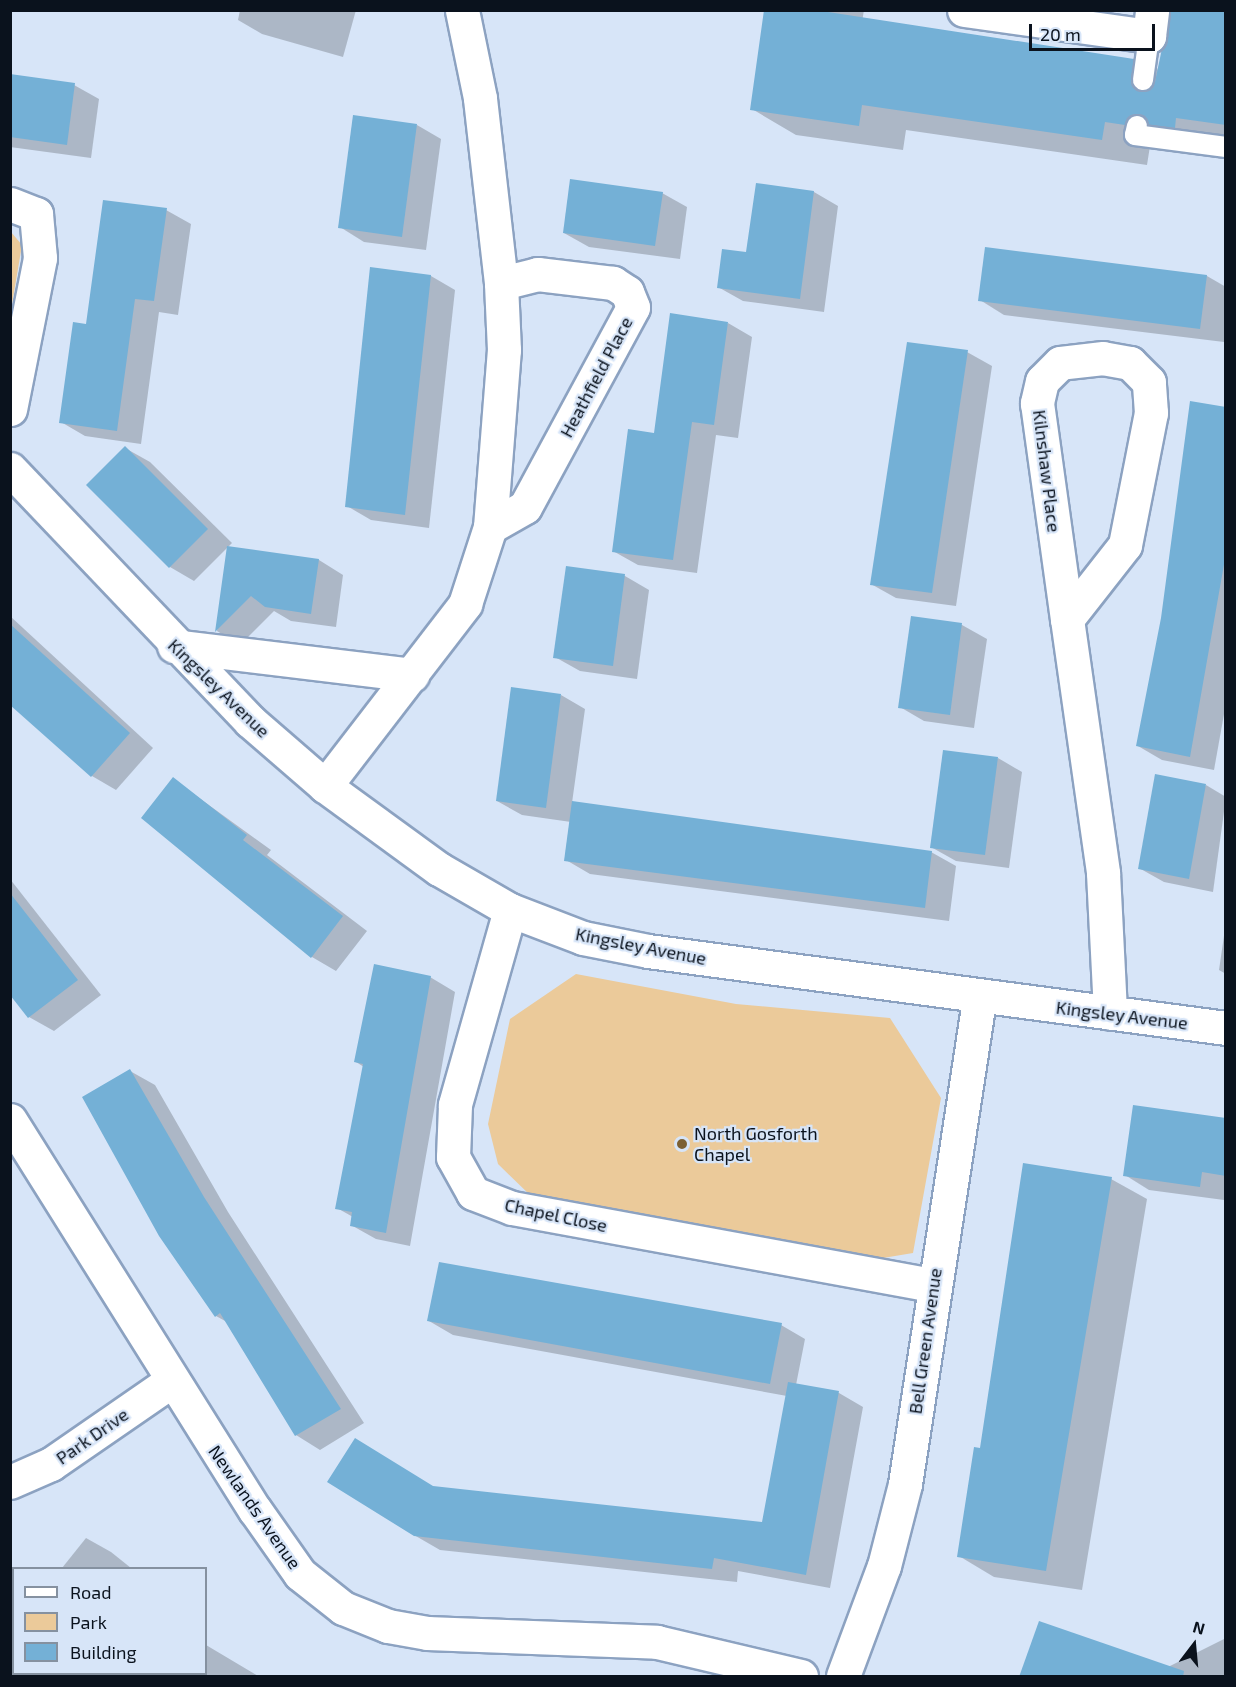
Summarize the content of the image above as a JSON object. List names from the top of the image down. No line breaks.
{"streets":{"street":["Heathfield Place","Kilnshaw Place","Kingsley Avenue","Chapel Close","Bell Green Avenue","Park Drive","Newlands Avenue"]},"crossings":[["Kilnshaw Place","Kingsley Avenue"],["Kingsley Avenue","Chapel Close"],["Kingsley Avenue","Bell Green Avenue"],["Chapel Close","Bell Green Avenue"],["Park Drive","Newlands Avenue"]],"places":["North Gosforth Chapel"],"legend":["Road","Park","Building"],"scale_bar":"20 m","north":"top"}
